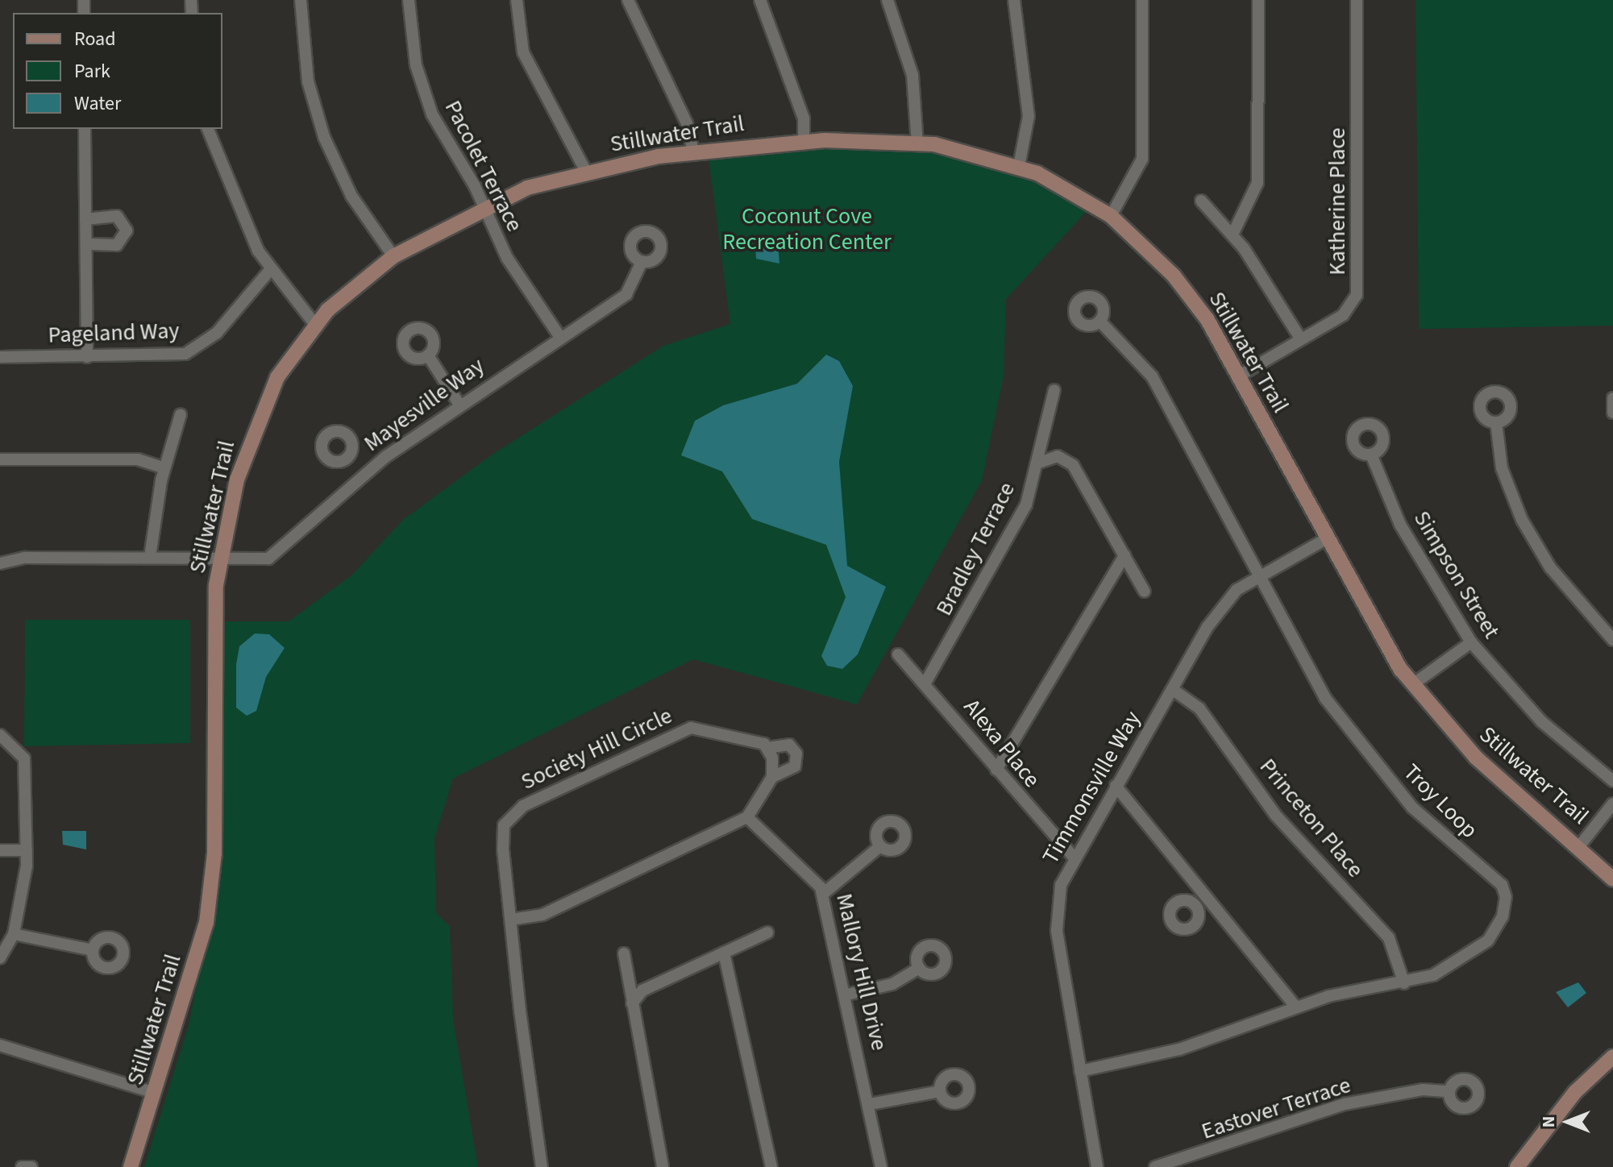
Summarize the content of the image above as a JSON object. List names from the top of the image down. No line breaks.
{"streets":{"street":["Stillwater Trail","Pacolet Terrace","Katherine Place","Pageland Way","Mayesville Way","Bradley Terrace","Simpson Street","Alexa Place","Society Hill Circle","Timmonsville Way","Troy Loop","Princeton Place","Mallory Hill Drive","Eastover Terrace"]},"crossings":[["Stillwater Trail","Pacolet Terrace"],["Stillwater Trail","Katherine Place"],["Stillwater Trail","Mayesville Way"],["Stillwater Trail","Timmonsville Way"],["Pacolet Terrace","Mayesville Way"],["Bradley Terrace","Alexa Place"],["Alexa Place","Timmonsville Way"],["Society Hill Circle","Mallory Hill Drive"],["Timmonsville Way","Troy Loop"],["Timmonsville Way","Princeton Place"],["Troy Loop","Princeton Place"]],"parks":["Coconut Cove Recreation Center"],"legend":["Road","Park","Water"],"north":"left"}
